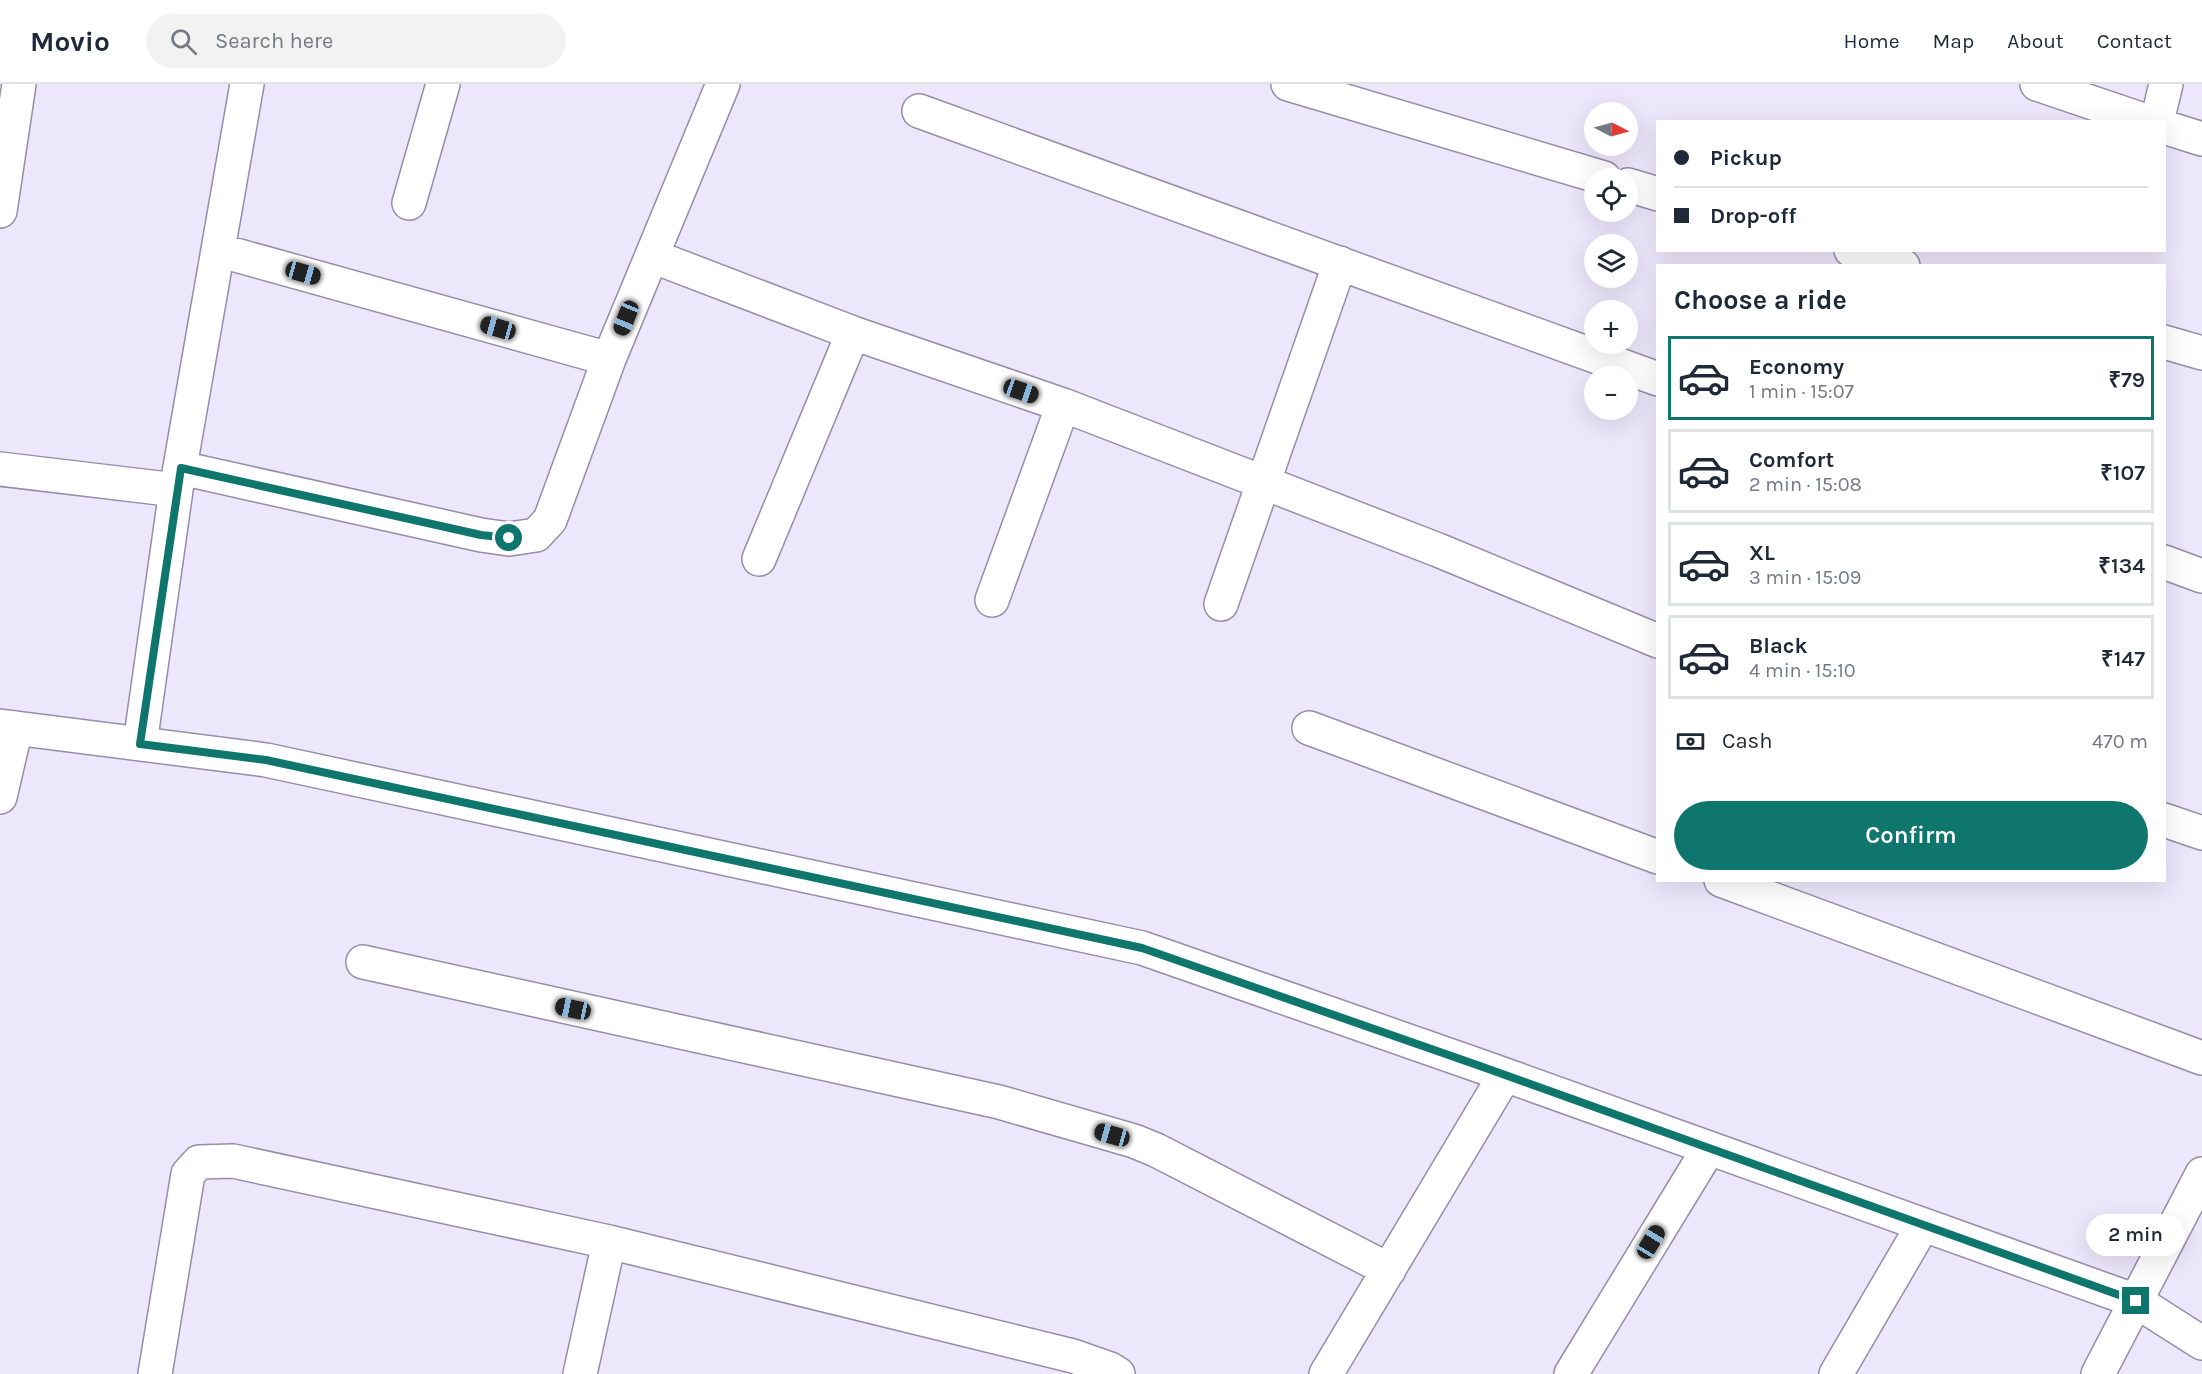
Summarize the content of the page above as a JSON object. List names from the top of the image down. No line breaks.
{"north":"right","page":{"header":"Movio","search":"Search here","nav":["Home","Map","About","Contact"],"map_buttons":["+","−"],"banner":["Pickup","Drop-off"],"heading":"Choose a ride","list":[{"name":"Economy","note":"1 min · 15:07","value":"₹79"},{"name":"Comfort","note":"2 min · 15:08","value":"₹107"},{"name":"XL","note":"3 min · 15:09","value":"₹134"},{"name":"Black","note":"4 min · 15:10","value":"₹147"}],"pay":["Cash","470 m"],"buttons":"Confirm","bubble":"2 min"}}
